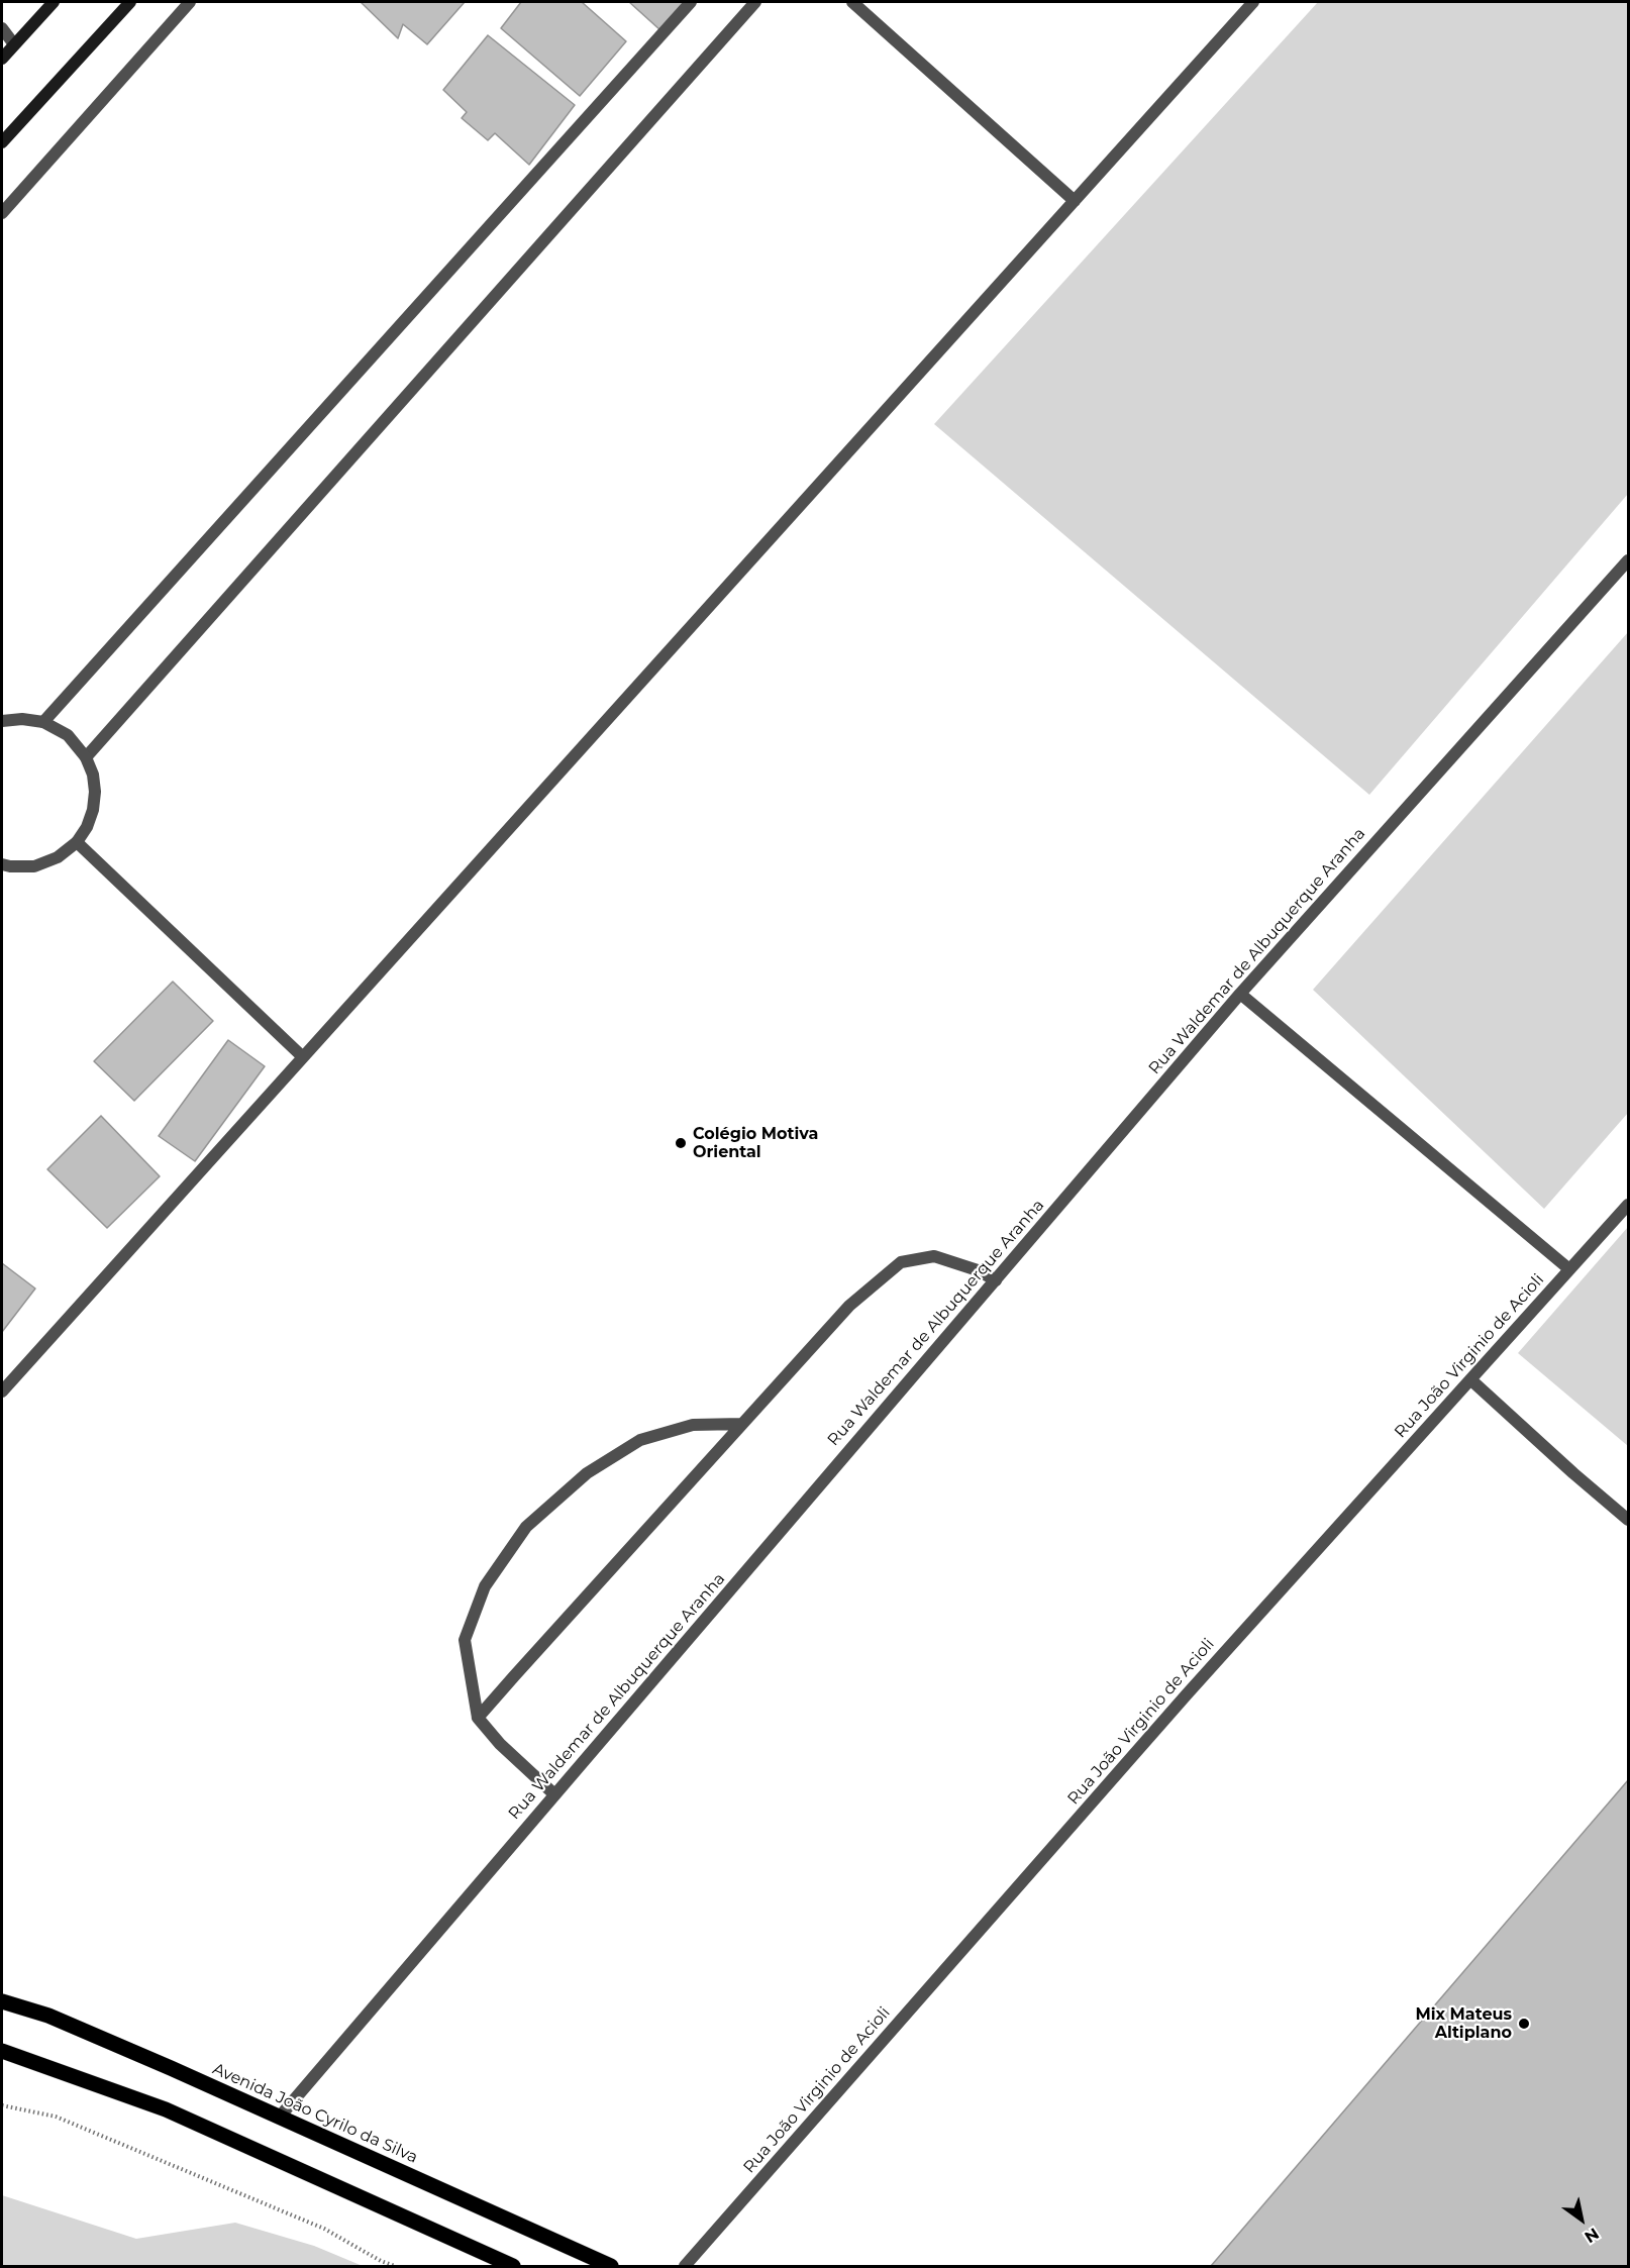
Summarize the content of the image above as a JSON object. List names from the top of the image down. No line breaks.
{"streets":{"main road":["Avenida João Cyrilo da Silva"],"street":["Rua Waldemar de Albuquerque Aranha","Rua João Virginio de Acioli"]},"crossings":[["Rua Waldemar de Albuquerque Aranha","Avenida João Cyrilo da Silva"]],"places":["Colégio Motiva Oriental","Mix Mateus Altiplano"],"north":"bottom right"}
